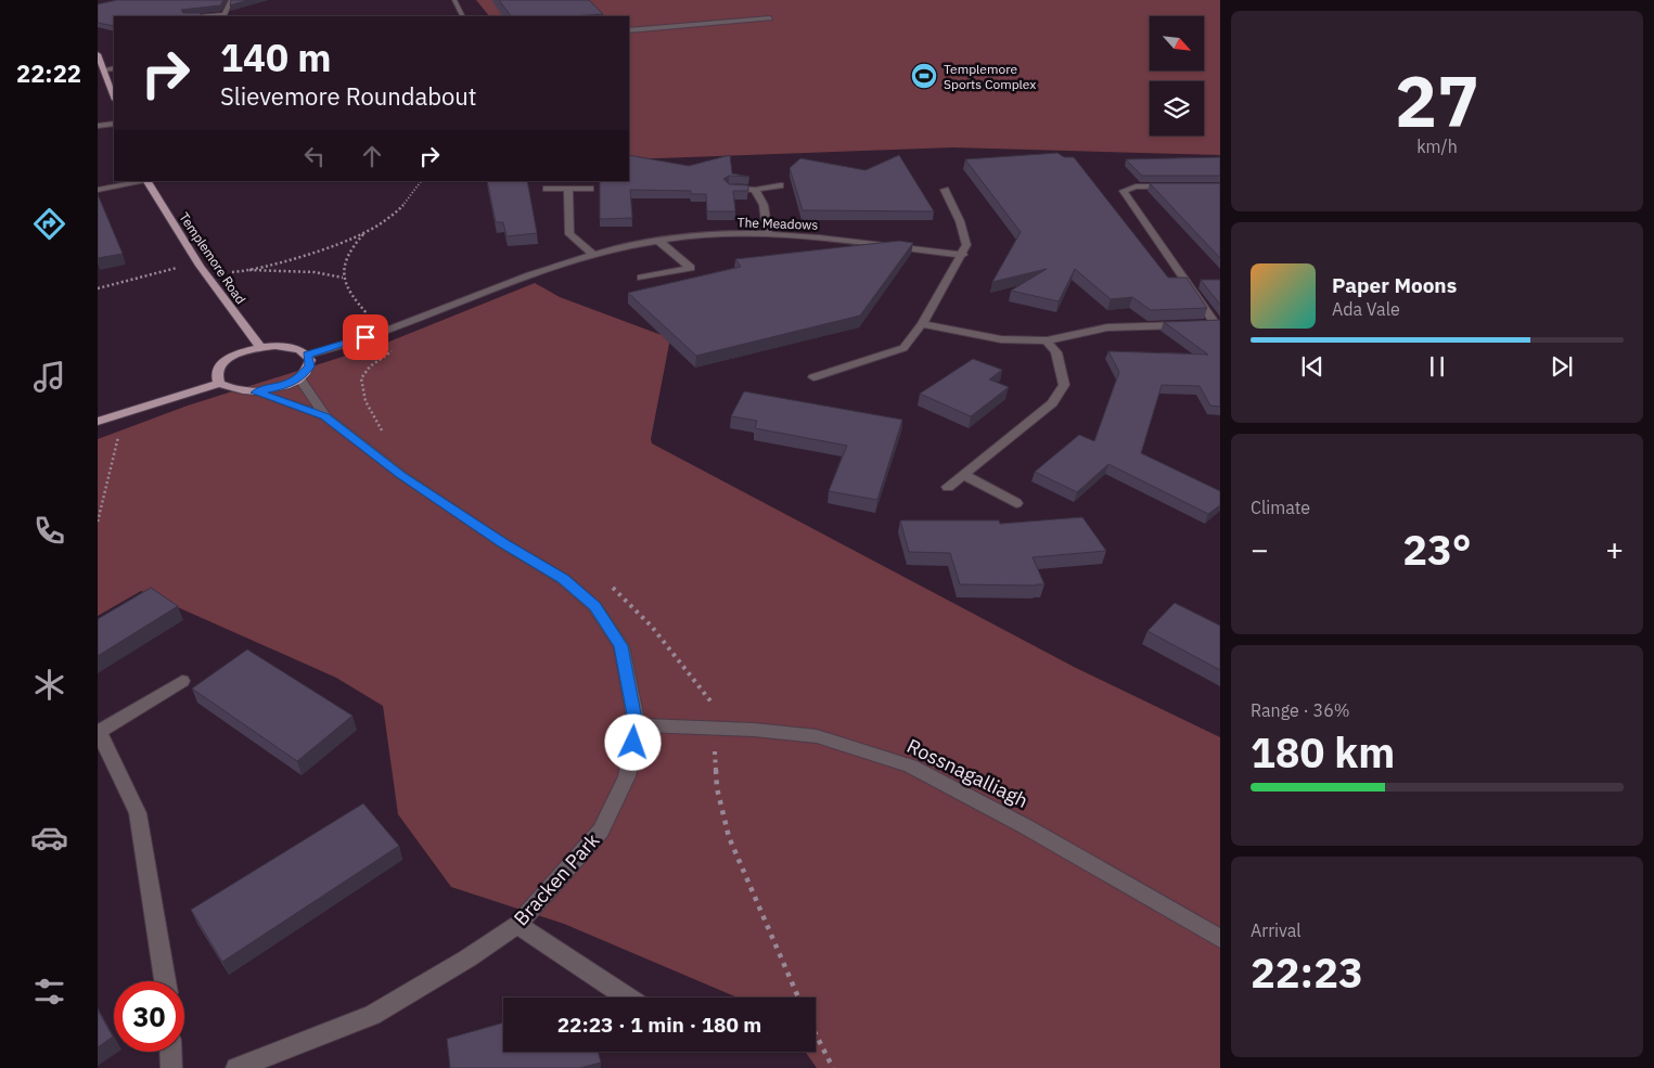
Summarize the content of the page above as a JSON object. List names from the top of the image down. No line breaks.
{"streets":{"main road":["Templemore Road"],"street":["The Meadows","Rossnagalliagh","Bracken Park"]},"crossings":[["Rossnagalliagh","Bracken Park"]],"places":{"sports":["Templemore Sports Complex"]},"north":"bottom right","page":{"tabs":"22:22","tile":[["27","km/h"],"Climate",["Range · 36%","180 km"],["Arrival","22:23"]],"turn":["140 m","Slievemore Roundabout"],"song":["Paper Moons","Ada Vale"],"heat":["−","23°","+"],"limit":"30","trip":"22:23 · 1 min · 180 m"}}
